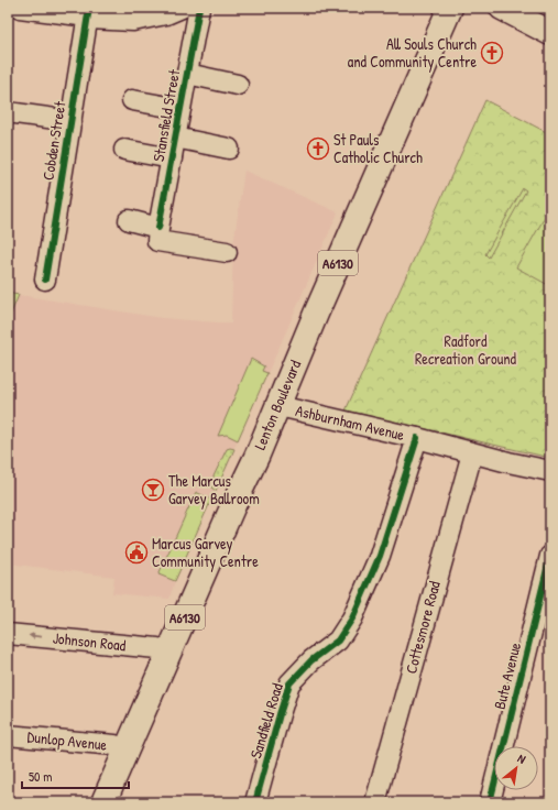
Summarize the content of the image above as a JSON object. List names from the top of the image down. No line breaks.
{"streets":{"main road":["A6130","Lenton Boulevard"],"street":["Stansfield Street","Cobden Street","Ashburnham Avenue","Cottesmore Road","Johnson Road","Bute Avenue","Sandfield Road","Dunlop Avenue"]},"crossings":[["Lenton Boulevard","Ashburnham Avenue"],["Lenton Boulevard","Johnson Road"],["Lenton Boulevard","Dunlop Avenue"],["Ashburnham Avenue","Cottesmore Road"],["Ashburnham Avenue","Sandfield Road"]],"one_way":["Johnson Road"],"parks":["Radford Recreation Ground"],"places":{"church":["All Souls Church and Community Centre","St Pauls Catholic Church"],"bar":["The Marcus Garvey Ballroom"],"public building":["Marcus Garvey Community Centre"]},"scale_bar":"50 m","north":"top right"}
